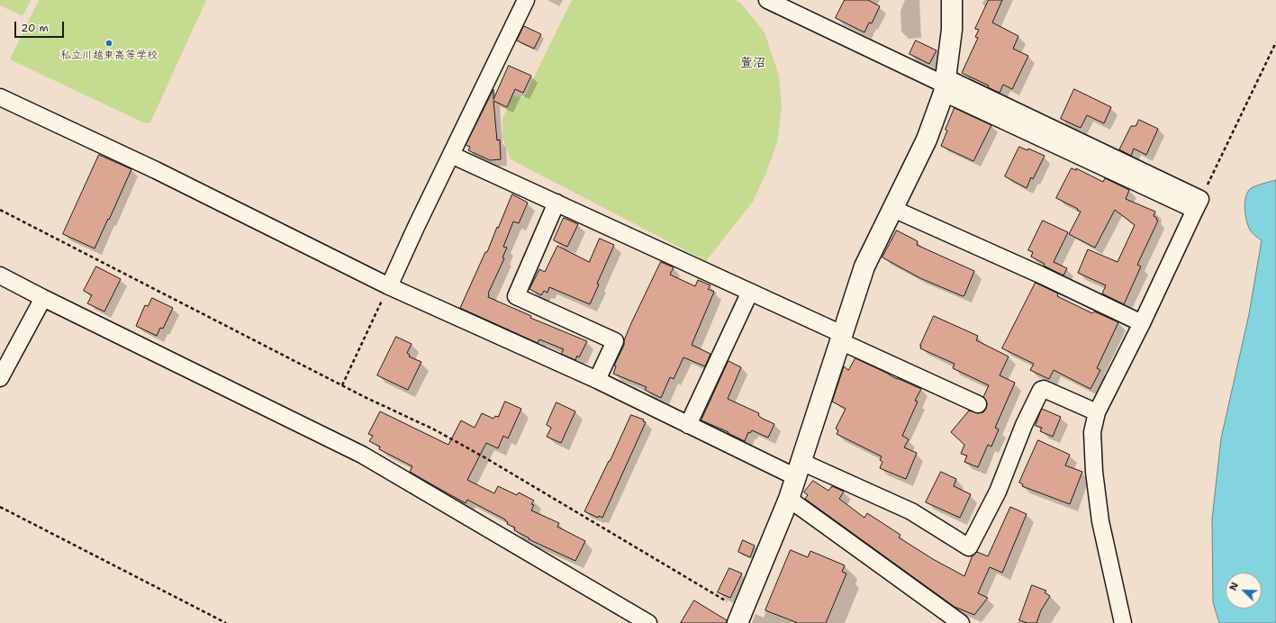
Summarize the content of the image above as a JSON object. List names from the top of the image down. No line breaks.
{"districts":["萱沼"],"places":["私立川越東高等学校"],"scale_bar":"20 m","north":"top left"}
